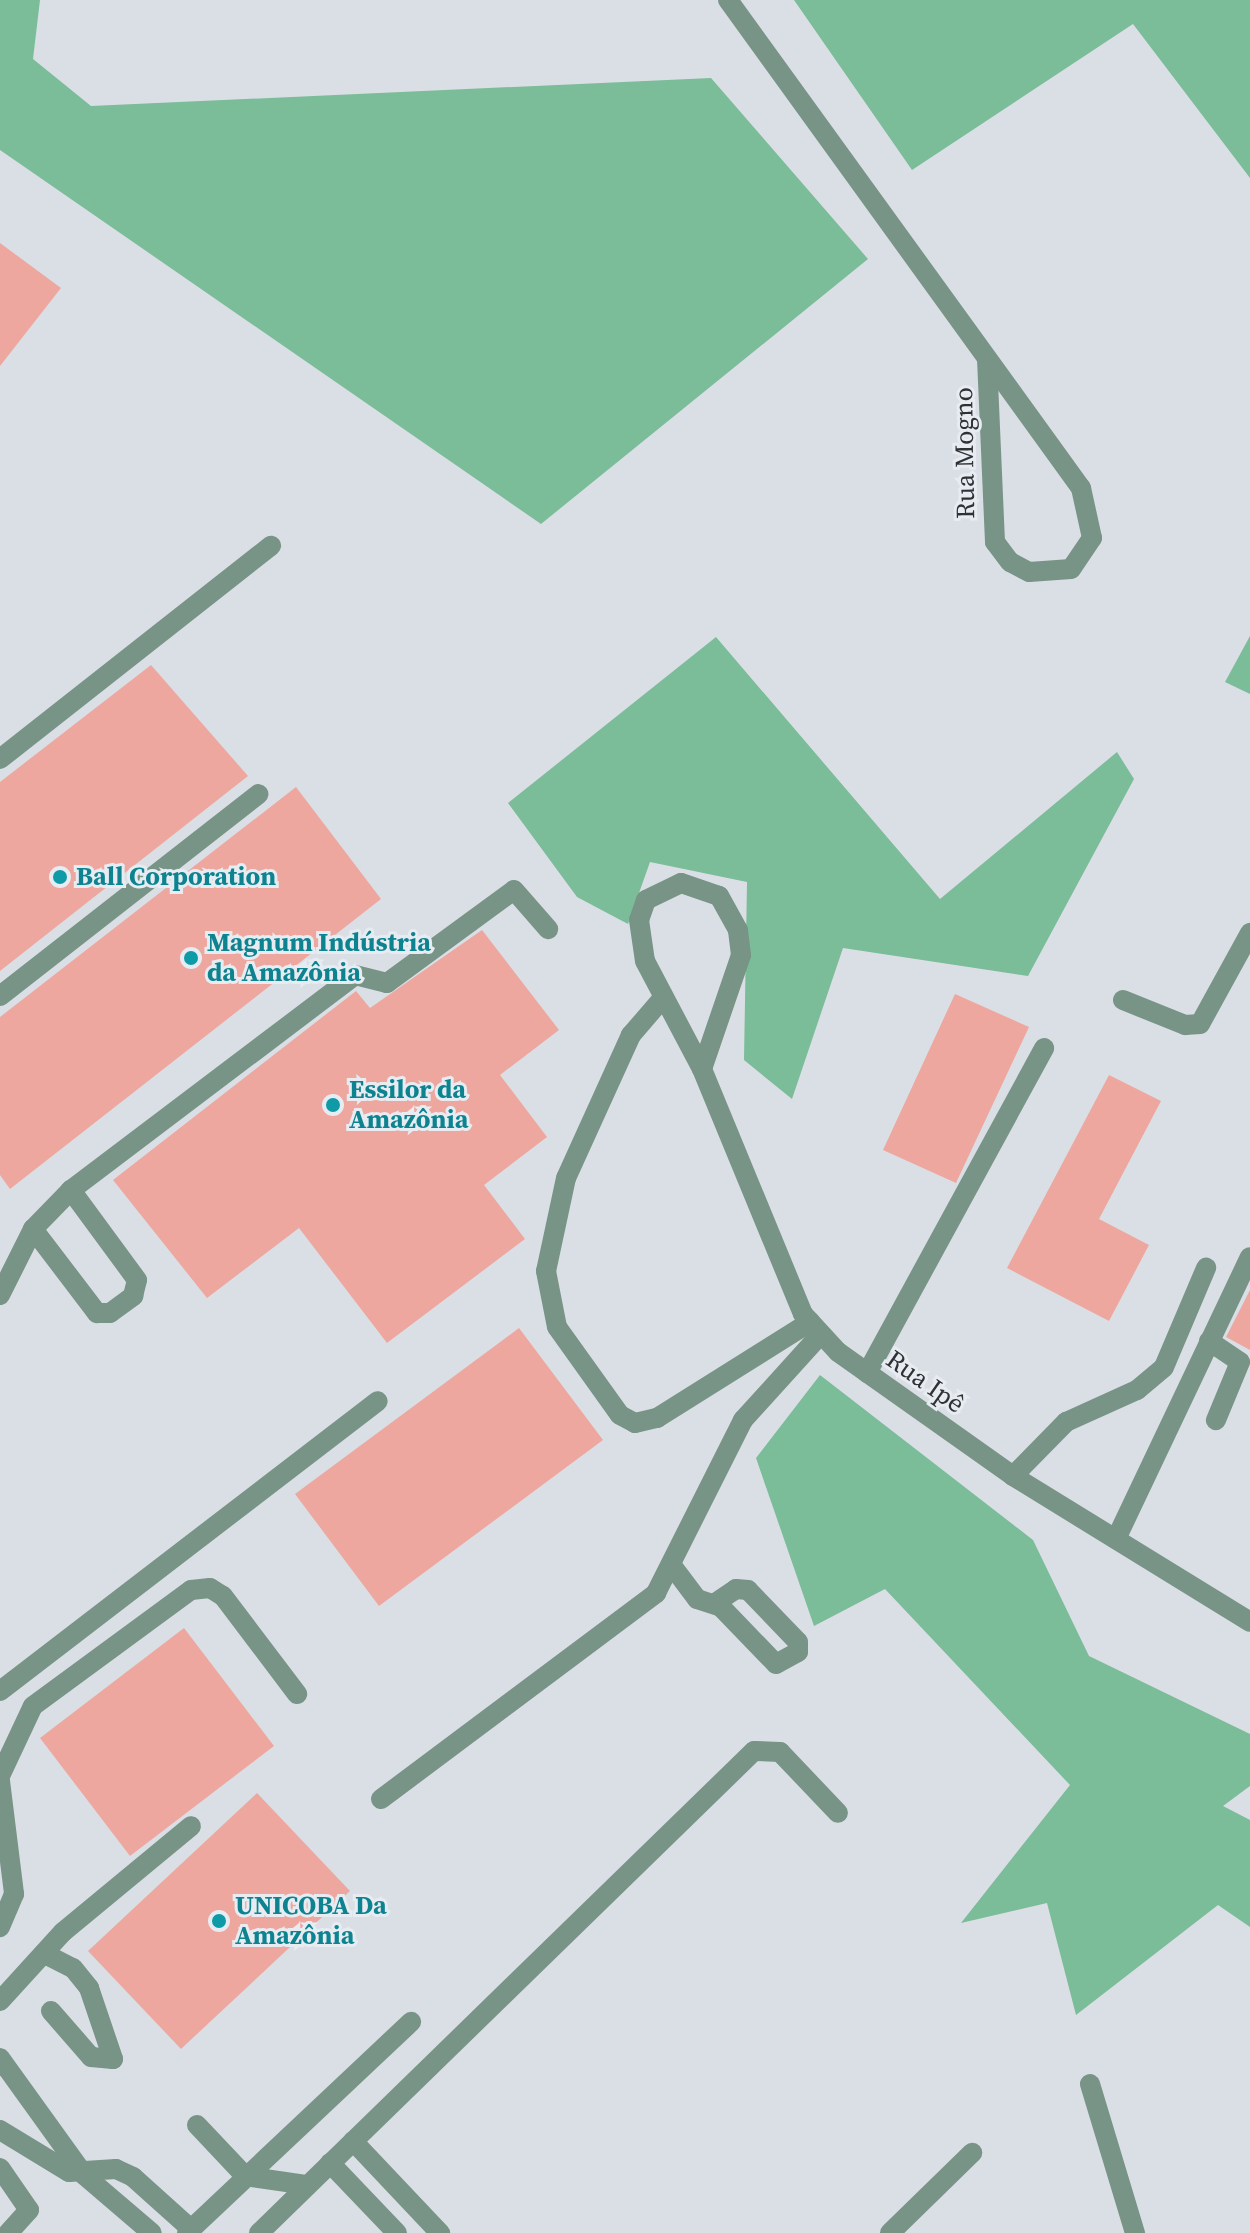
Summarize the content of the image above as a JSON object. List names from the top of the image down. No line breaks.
{"streets":{"street":["Rua Mogno","Rua Ipê"]},"places":["Ball Corporation","Magnum Indústria da Amazônia","Essilor da Amazônia","UNICOBA Da Amazônia"]}
